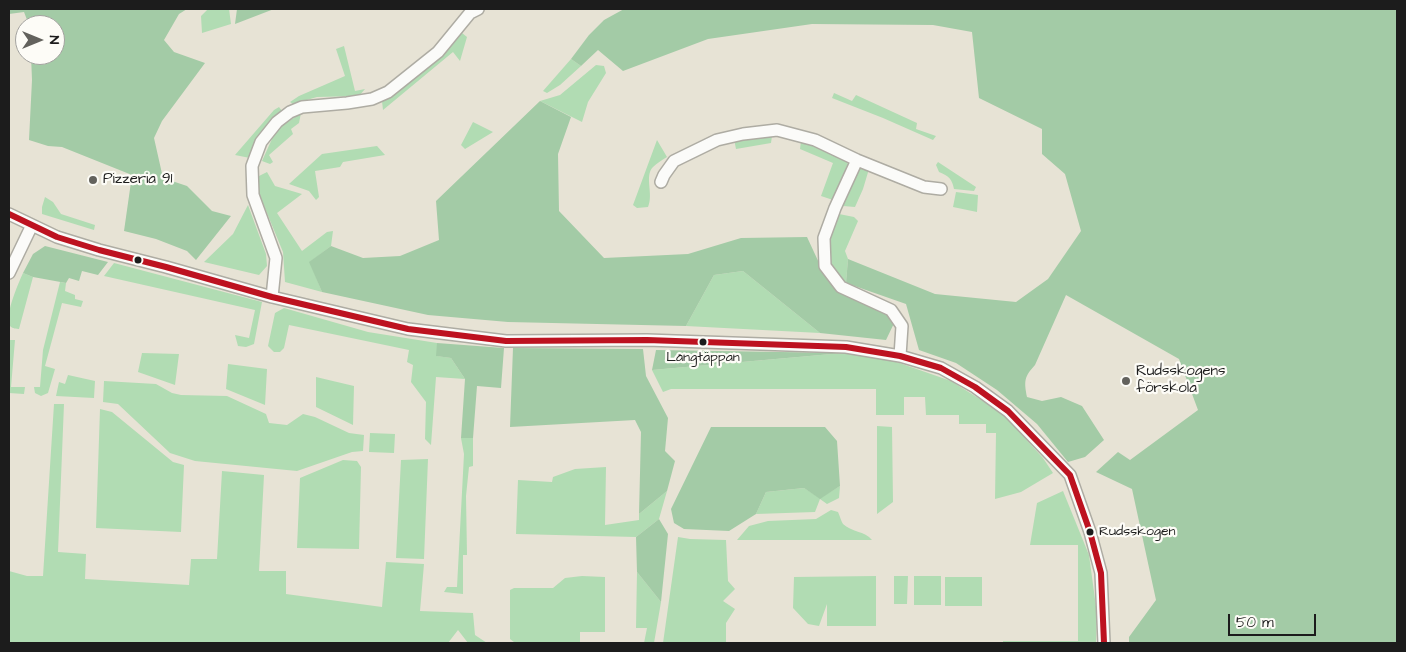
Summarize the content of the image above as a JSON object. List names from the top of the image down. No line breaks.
{"places":["Pizzeria 91","Långtäppan","Rudsskogens förskola","Rudsskogen"],"scale_bar":"50 m","north":"right"}
